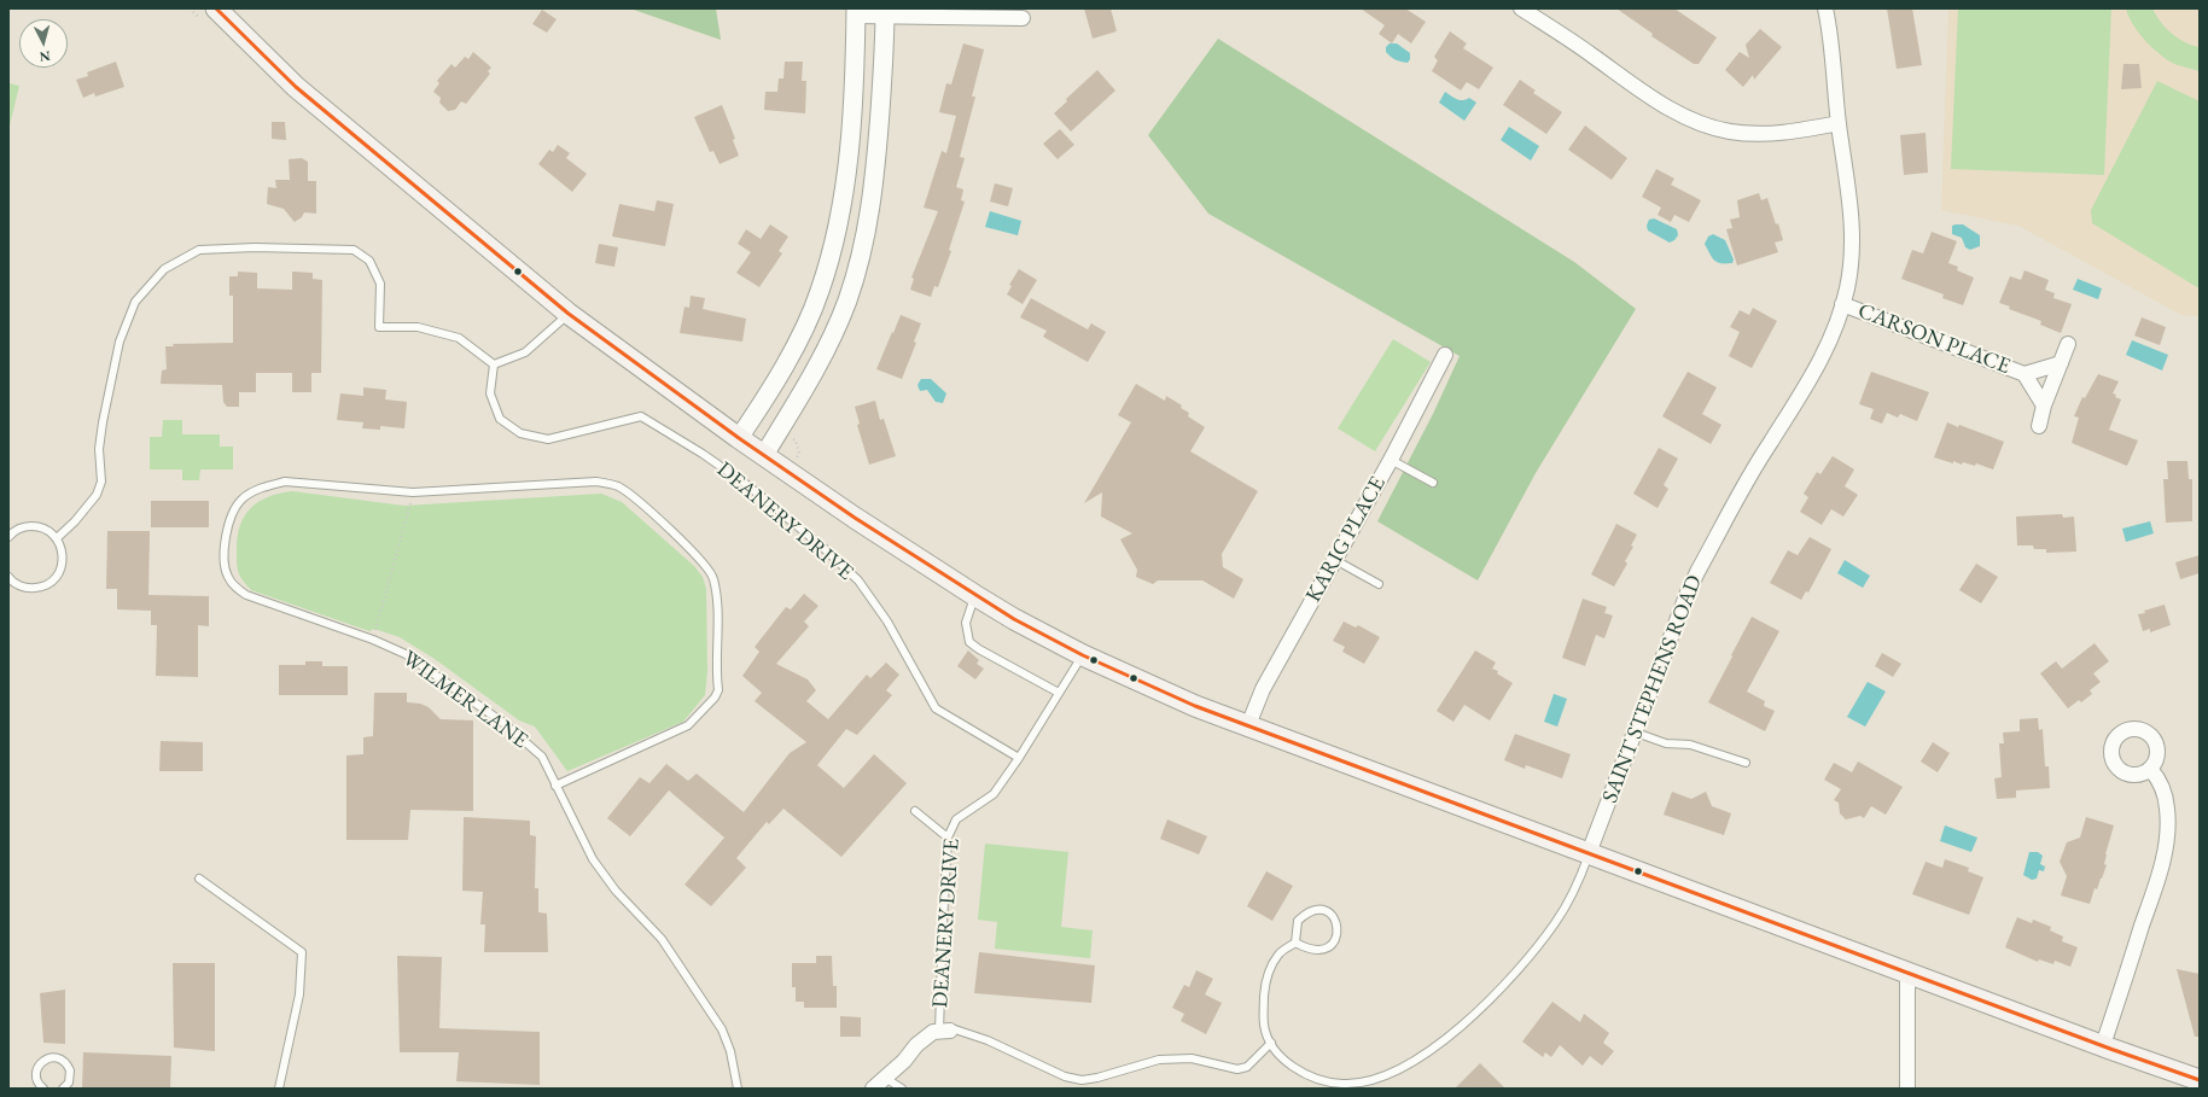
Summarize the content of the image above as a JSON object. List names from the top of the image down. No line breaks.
{"streets":{"street":["CARSON PLACE","KARIG PLACE","SAINT STEPHENS ROAD"],"lane":["DEANERY DRIVE","WILMER LANE"]},"crossings":[["CARSON PLACE","SAINT STEPHENS ROAD"]],"north":"bottom"}
